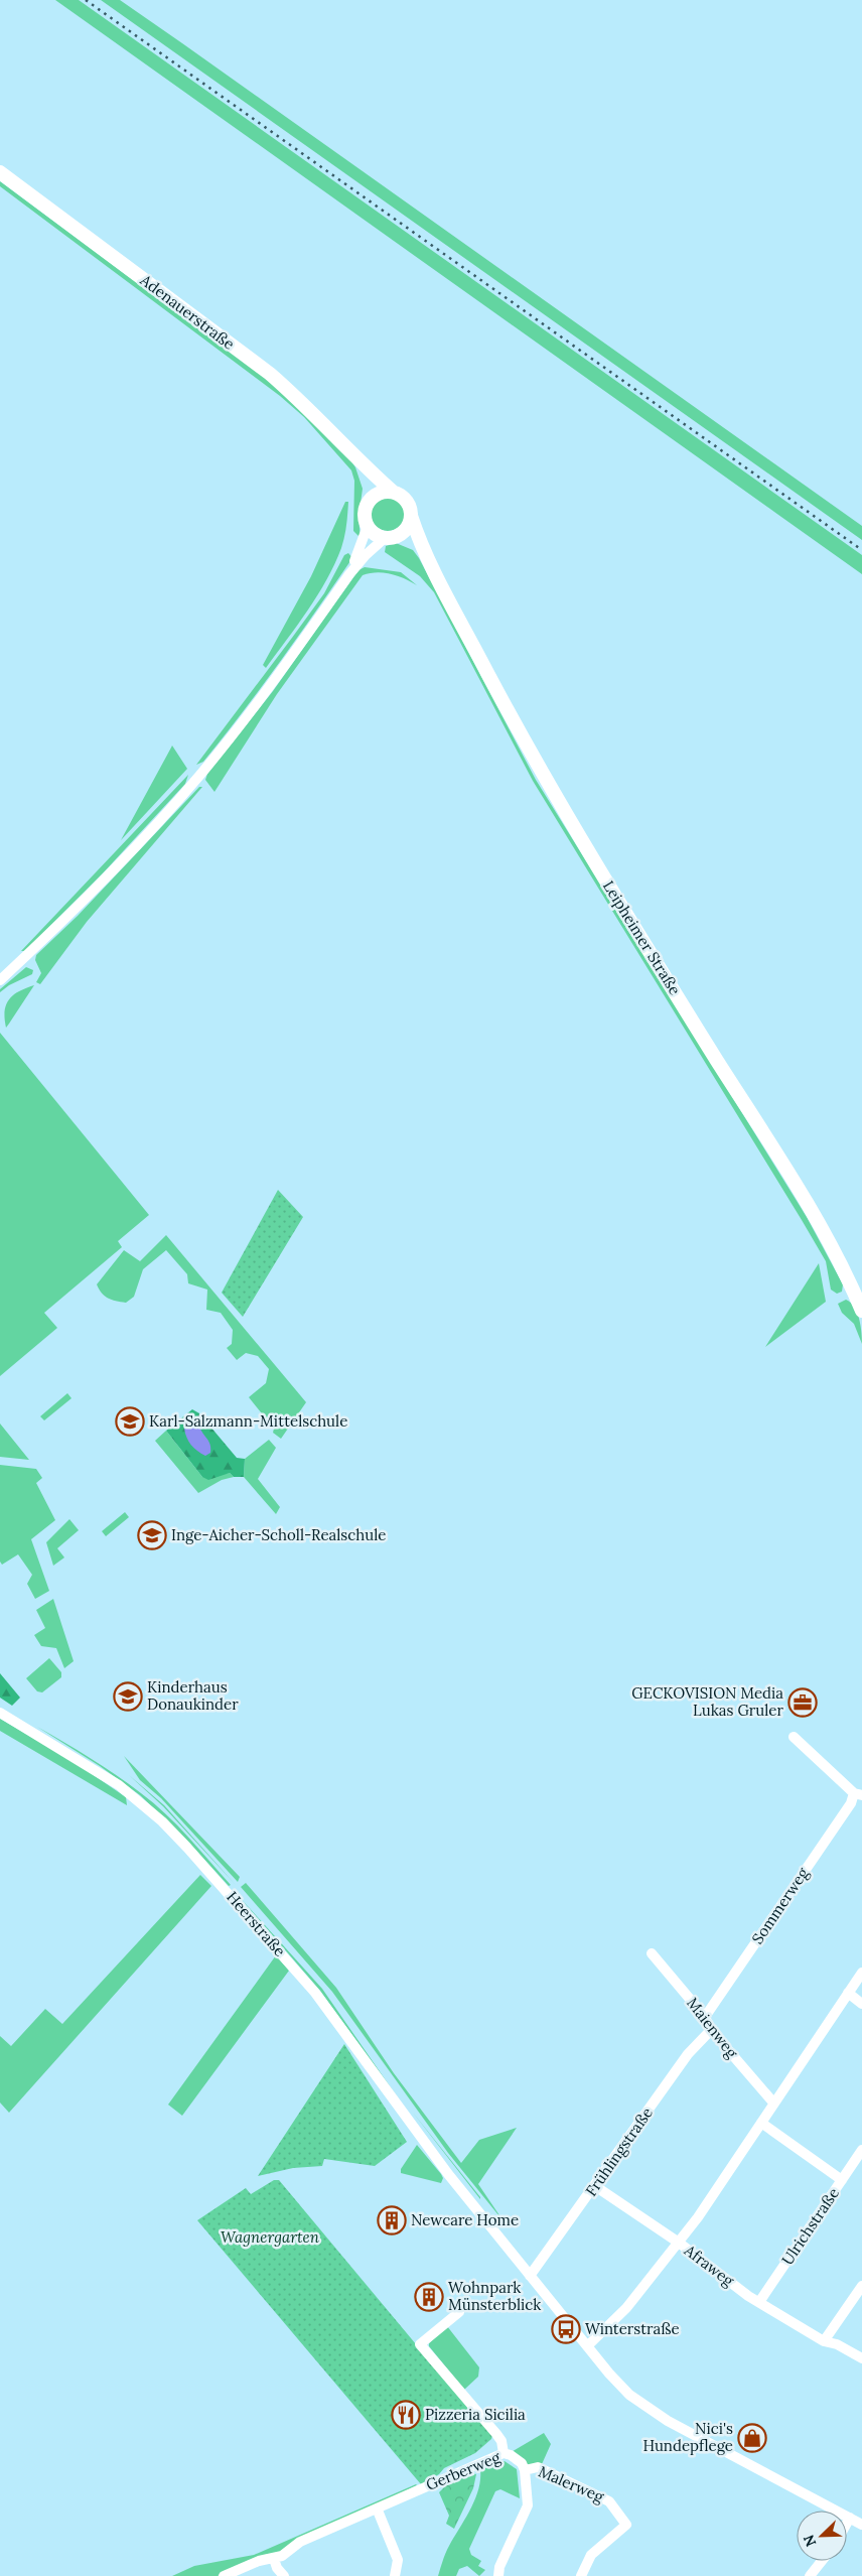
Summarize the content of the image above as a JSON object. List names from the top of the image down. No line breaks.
{"streets":{"main road":["Adenauerstraße","Leipheimer Straße"],"street":["Sommerweg","Heerstraße","Maienweg","Frühlingstraße","Ulrichstraße","Afraweg","Gerberweg","Malerweg"]},"crossings":[["Adenauerstraße","Leipheimer Straße"],["Sommerweg","Maienweg"],["Heerstraße","Frühlingstraße"],["Maienweg","Frühlingstraße"],["Frühlingstraße","Afraweg"],["Ulrichstraße","Afraweg"],["Gerberweg","Malerweg"]],"parks":["Wagnergarten"],"places":{"school or university":["Karl-Salzmann-Mittelschule","Inge-Aicher-Scholl-Realschule","Kinderhaus Donaukinder"],"office":["GECKOVISION Media Lukas Gruler"],"building":["Newcare Home","Wohnpark Münsterblick"],"bus stop":["Winterstraße"],"restaurant":["Pizzeria Sicilia"],"shop":["Nici's Hundepflege"]},"north":"bottom left"}
